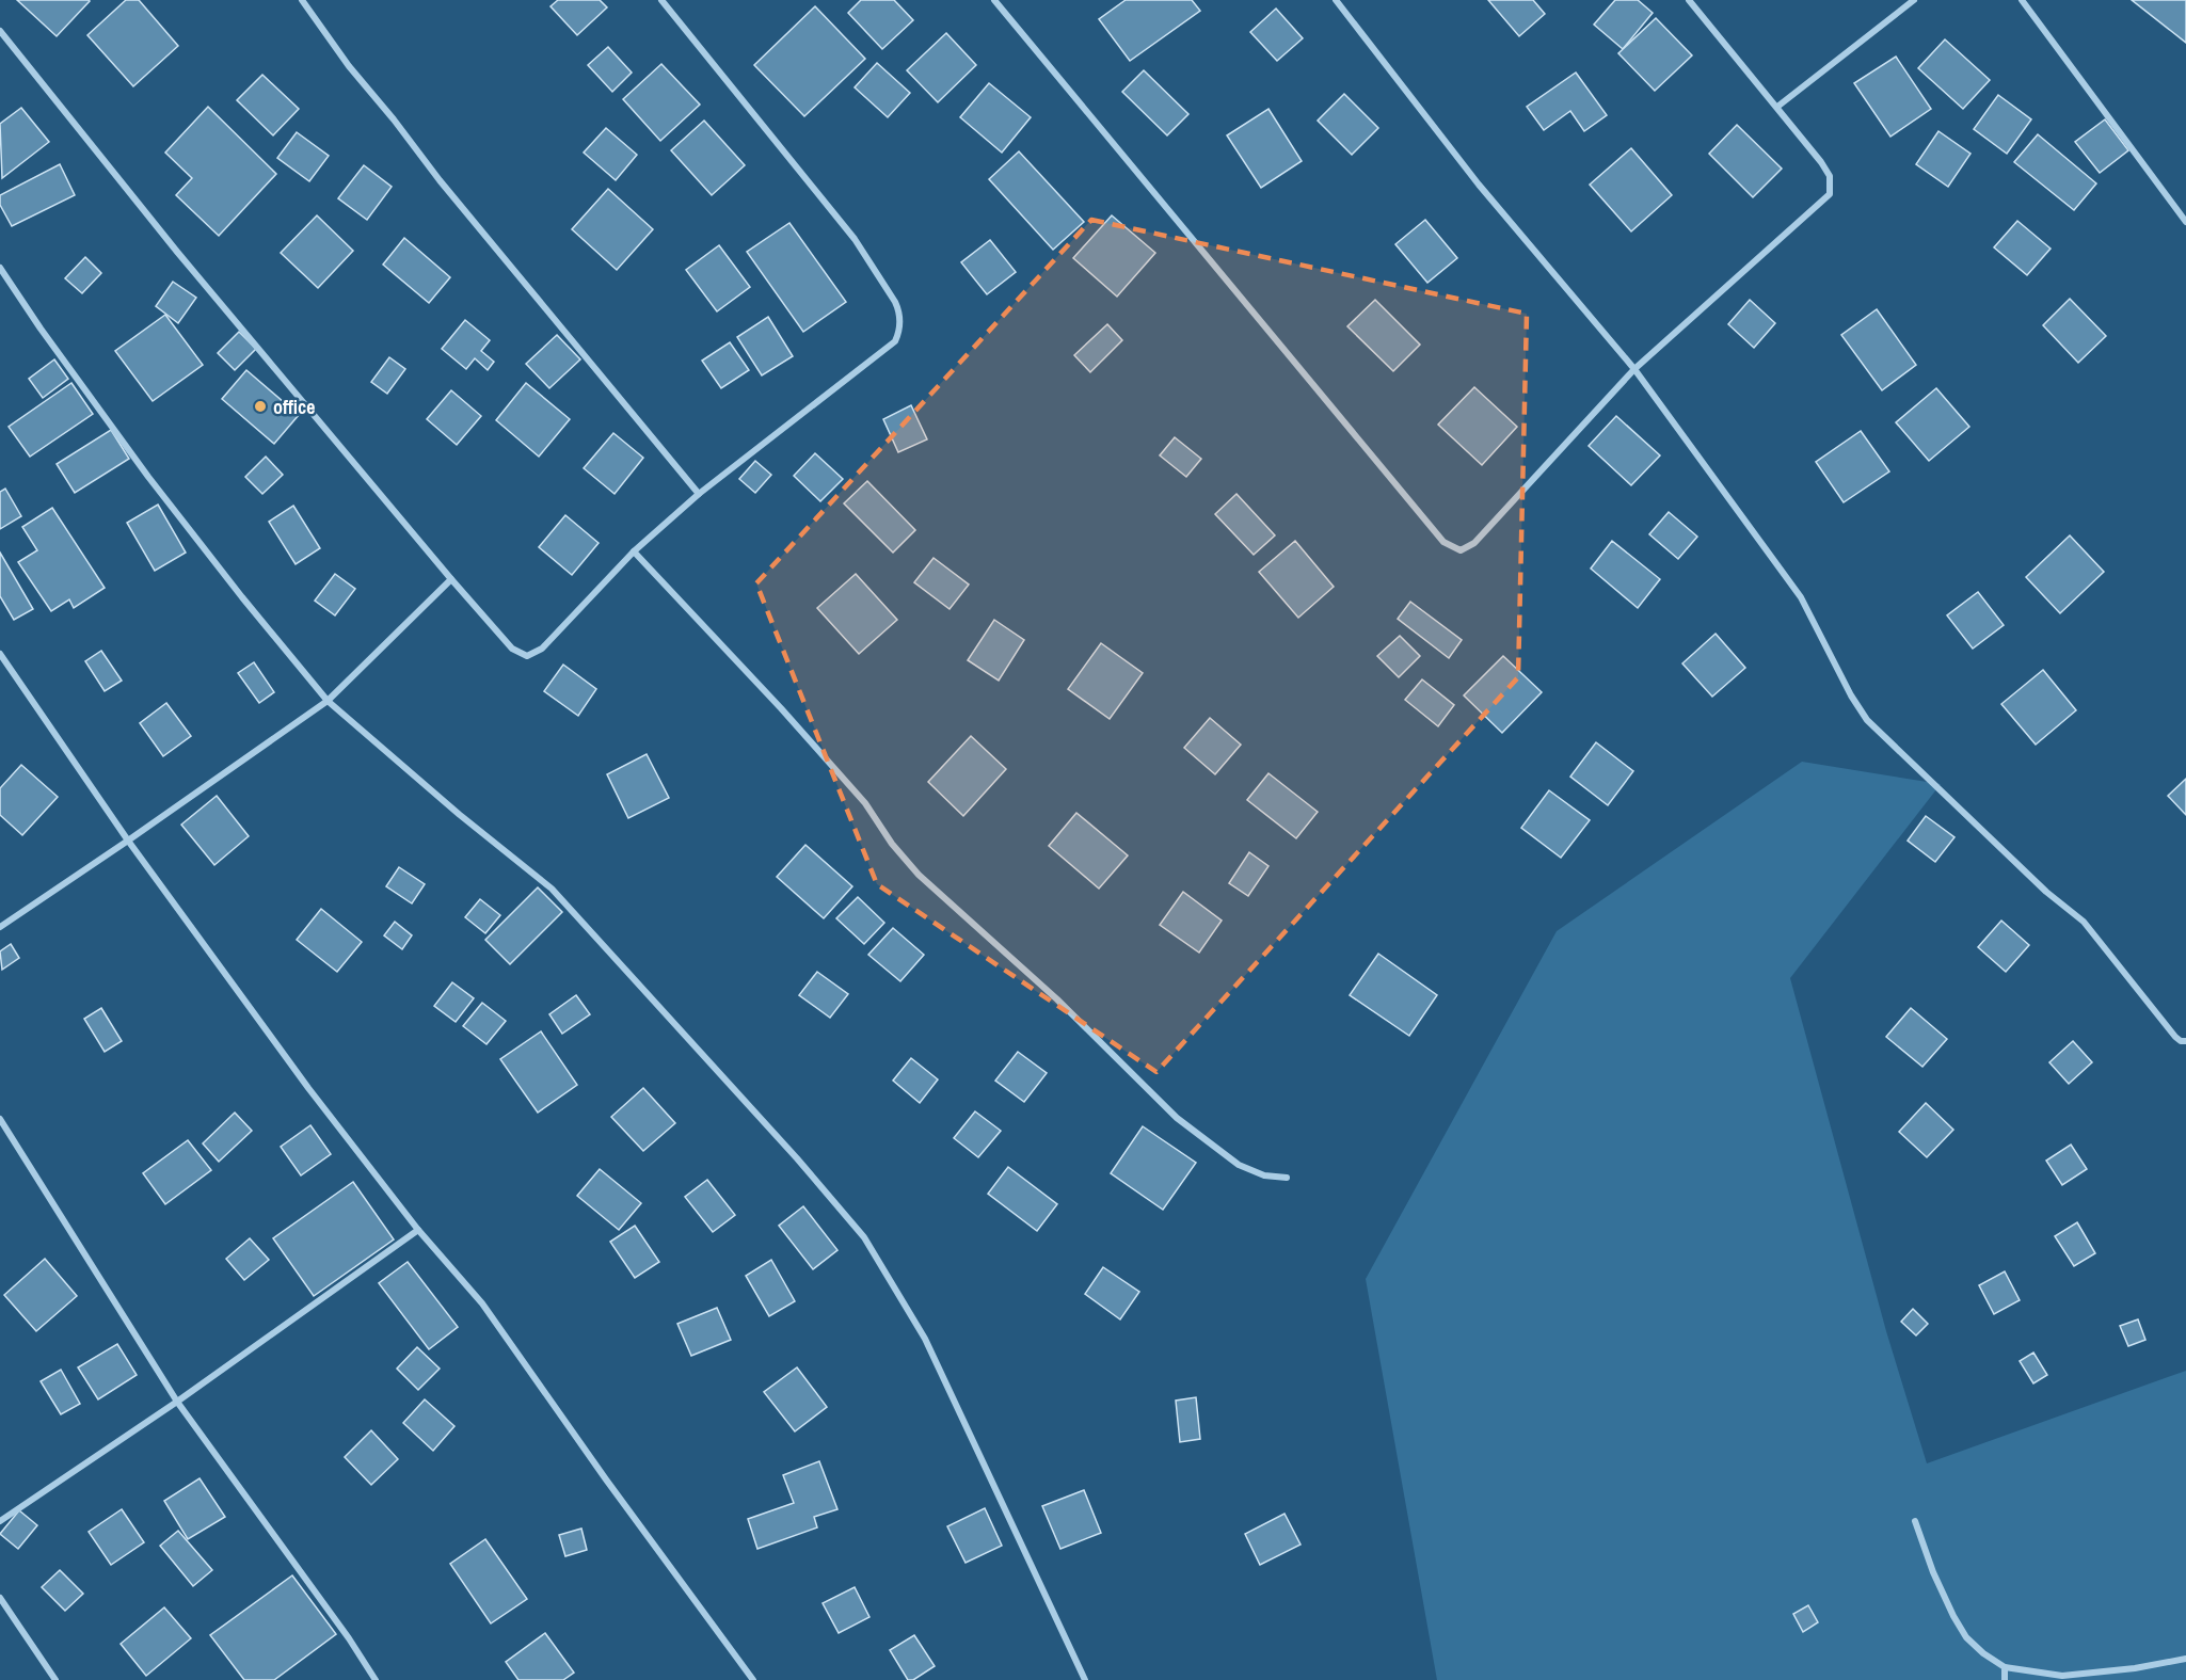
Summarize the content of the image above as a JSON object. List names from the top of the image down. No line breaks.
{"places":["office"]}
